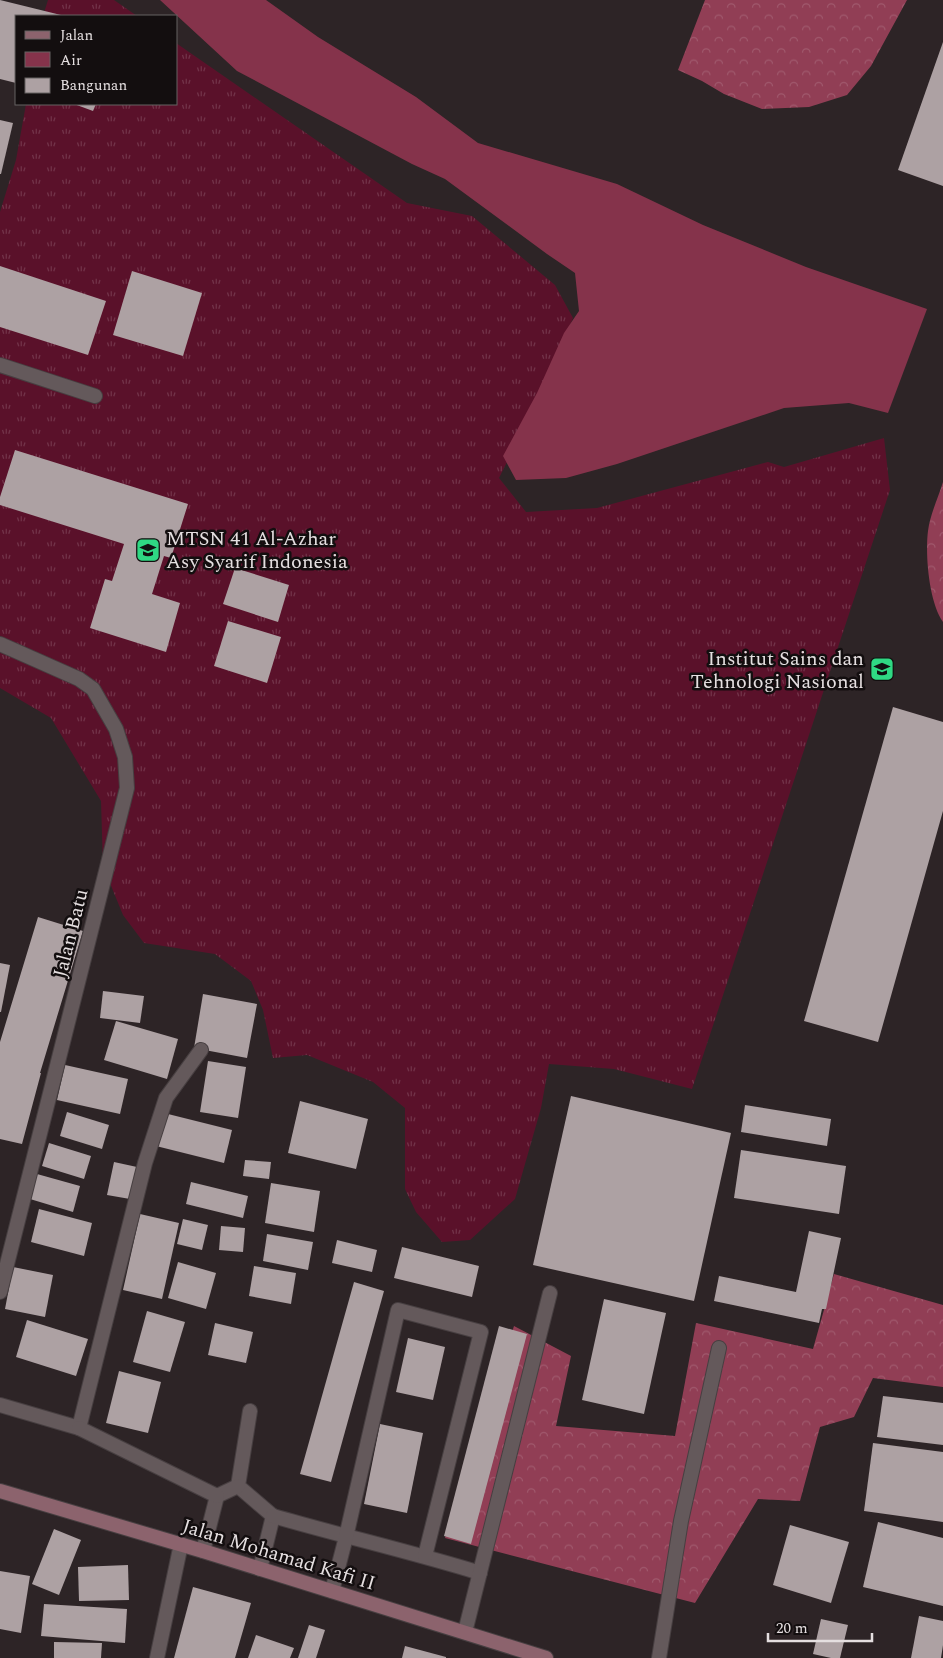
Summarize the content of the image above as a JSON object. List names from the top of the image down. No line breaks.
{"streets":{"main road":["Jalan Mohamad Kafi II"],"street":["Jalan Batu"]},"places":{"school or university":["MTSN 41 Al-Azhar Asy Syarif Indonesia","Institut Sains dan Tehnologi Nasional"]},"legend":["Jalan","Air","Bangunan"],"scale_bar":"20 m"}
